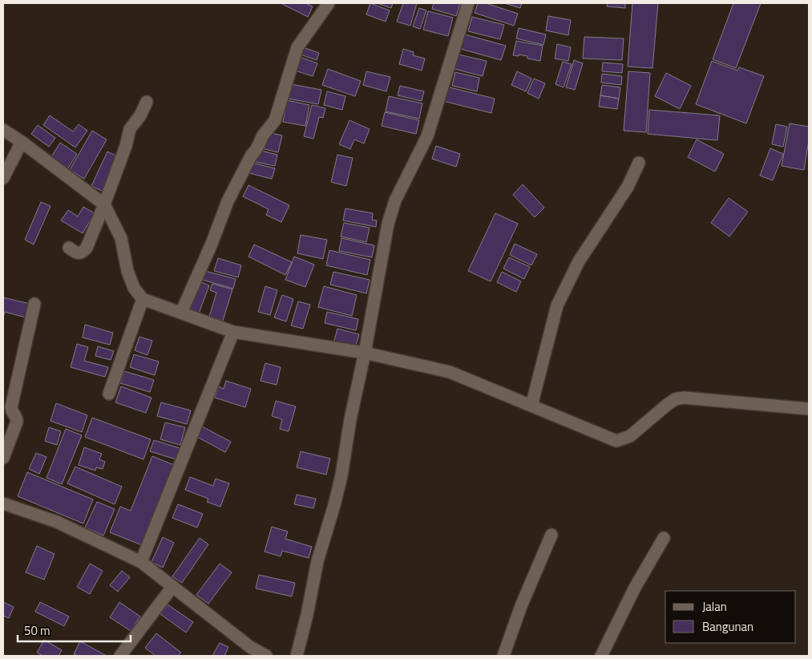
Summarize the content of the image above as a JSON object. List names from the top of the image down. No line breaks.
{"legend":["Jalan","Bangunan"],"scale_bar":"50 m"}
